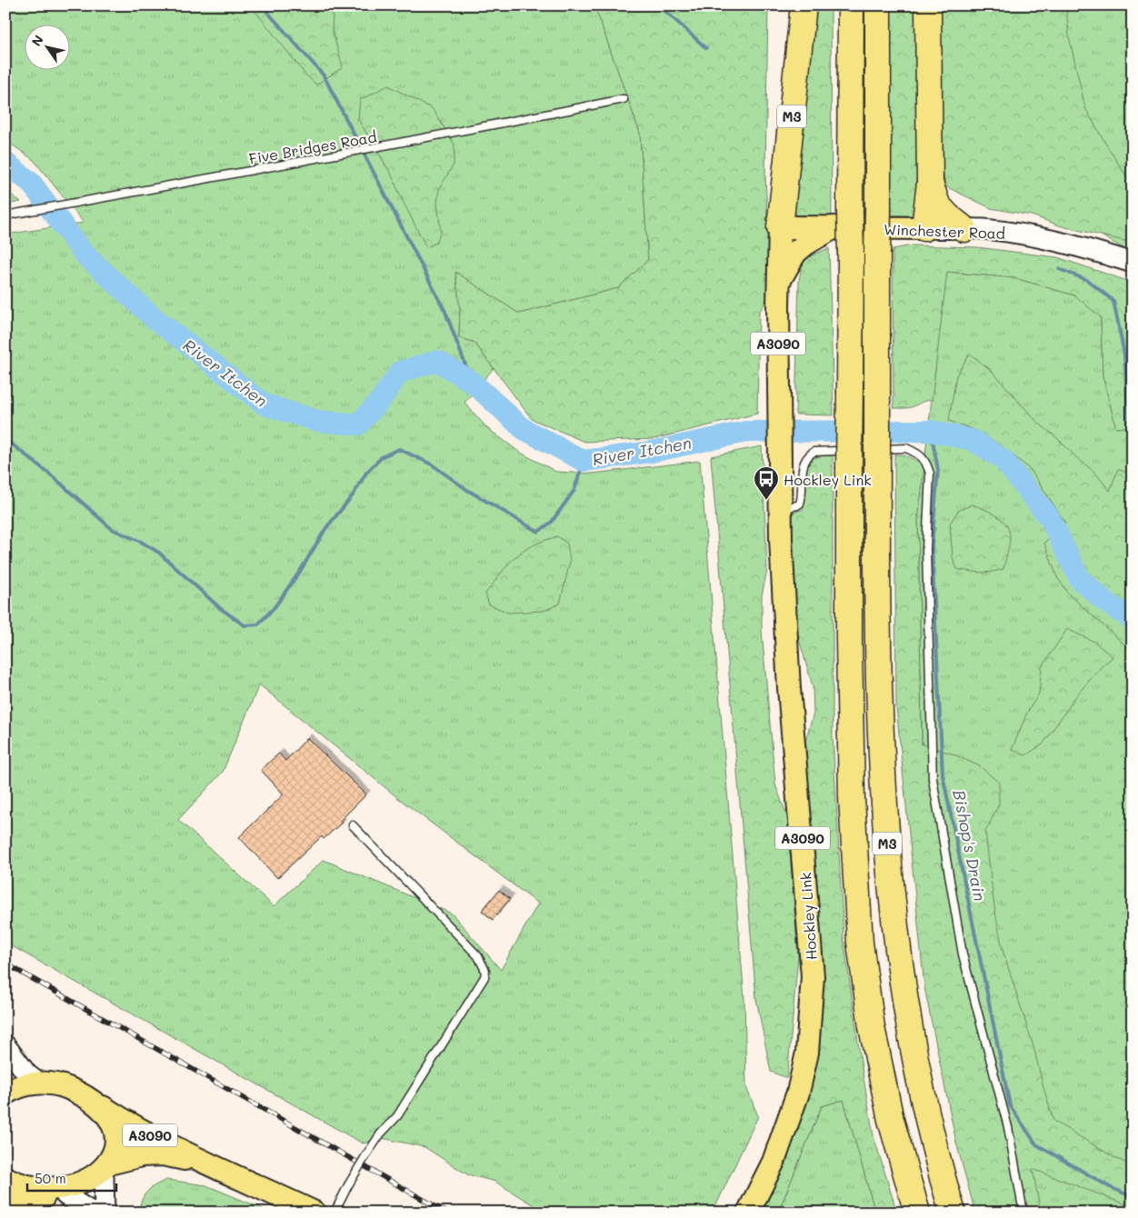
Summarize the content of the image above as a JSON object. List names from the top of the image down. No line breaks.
{"streets":{"highway":["M3"],"main road":["Winchester Road","A3090","Hockley Link"],"lane":["Five Bridges Road"]},"crossings":[["M3","Winchester Road"],["M3","Hockley Link"],["Winchester Road","Hockley Link"]],"water":["River Itchen","Bishop's Drain"],"places":{"bus stop":["Hockley Link"]},"scale_bar":"50 m","north":"top left"}
